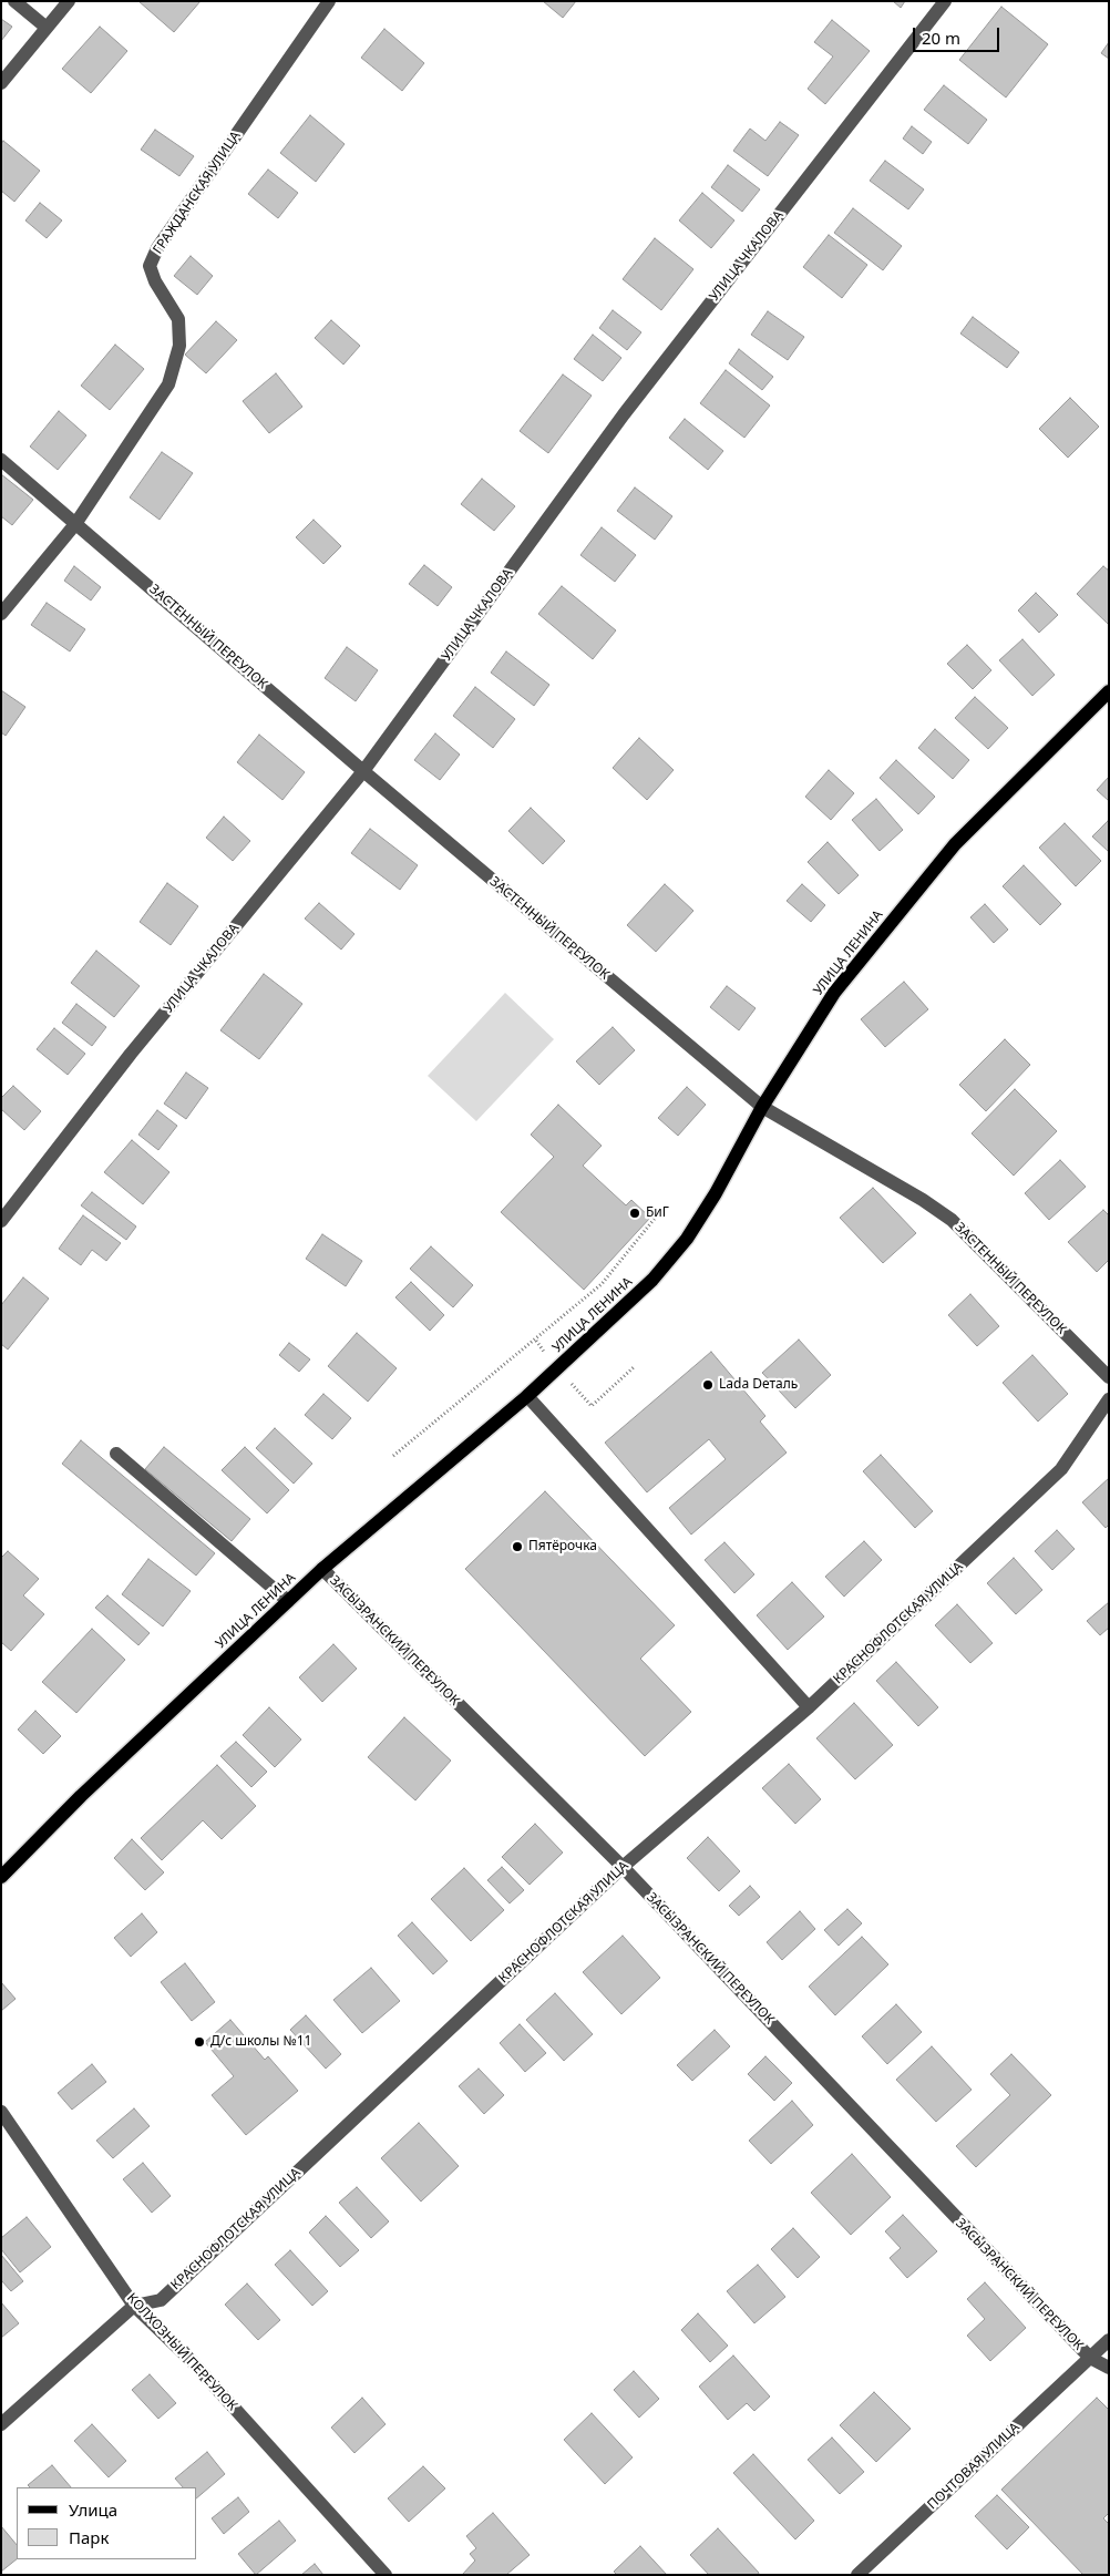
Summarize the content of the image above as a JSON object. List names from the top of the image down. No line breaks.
{"streets":{"main road":["УЛИЦА ЛЕНИНА"],"street":["ГРАЖДАНСКАЯ УЛИЦА","УЛИЦА ЧКАЛОВА","ЗАСТЕННЫЙ ПЕРЕУЛОК","КРАСНОФЛОТСКАЯ УЛИЦА","ЗАСЫЗРАНСКИЙ ПЕРЕУЛОК","КОЛХОЗНЫЙ ПЕРЕУЛОК","ПОЧТОВАЯ УЛИЦА"]},"crossings":[["ГРАЖДАНСКАЯ УЛИЦА","ЗАСТЕННЫЙ ПЕРЕУЛОК"],["УЛИЦА ЧКАЛОВА","ЗАСТЕННЫЙ ПЕРЕУЛОК"],["ЗАСТЕННЫЙ ПЕРЕУЛОК","УЛИЦА ЛЕНИНА"],["УЛИЦА ЛЕНИНА","ЗАСЫЗРАНСКИЙ ПЕРЕУЛОК"],["КРАСНОФЛОТСКАЯ УЛИЦА","ЗАСЫЗРАНСКИЙ ПЕРЕУЛОК"],["КРАСНОФЛОТСКАЯ УЛИЦА","КОЛХОЗНЫЙ ПЕРЕУЛОК"],["ЗАСЫЗРАНСКИЙ ПЕРЕУЛОК","ПОЧТОВАЯ УЛИЦА"]],"places":["БиГ","Lada Dеталь","Пятёрочка","Д/с школы №11"],"legend":["Улица","Парк"],"scale_bar":"20 m"}
